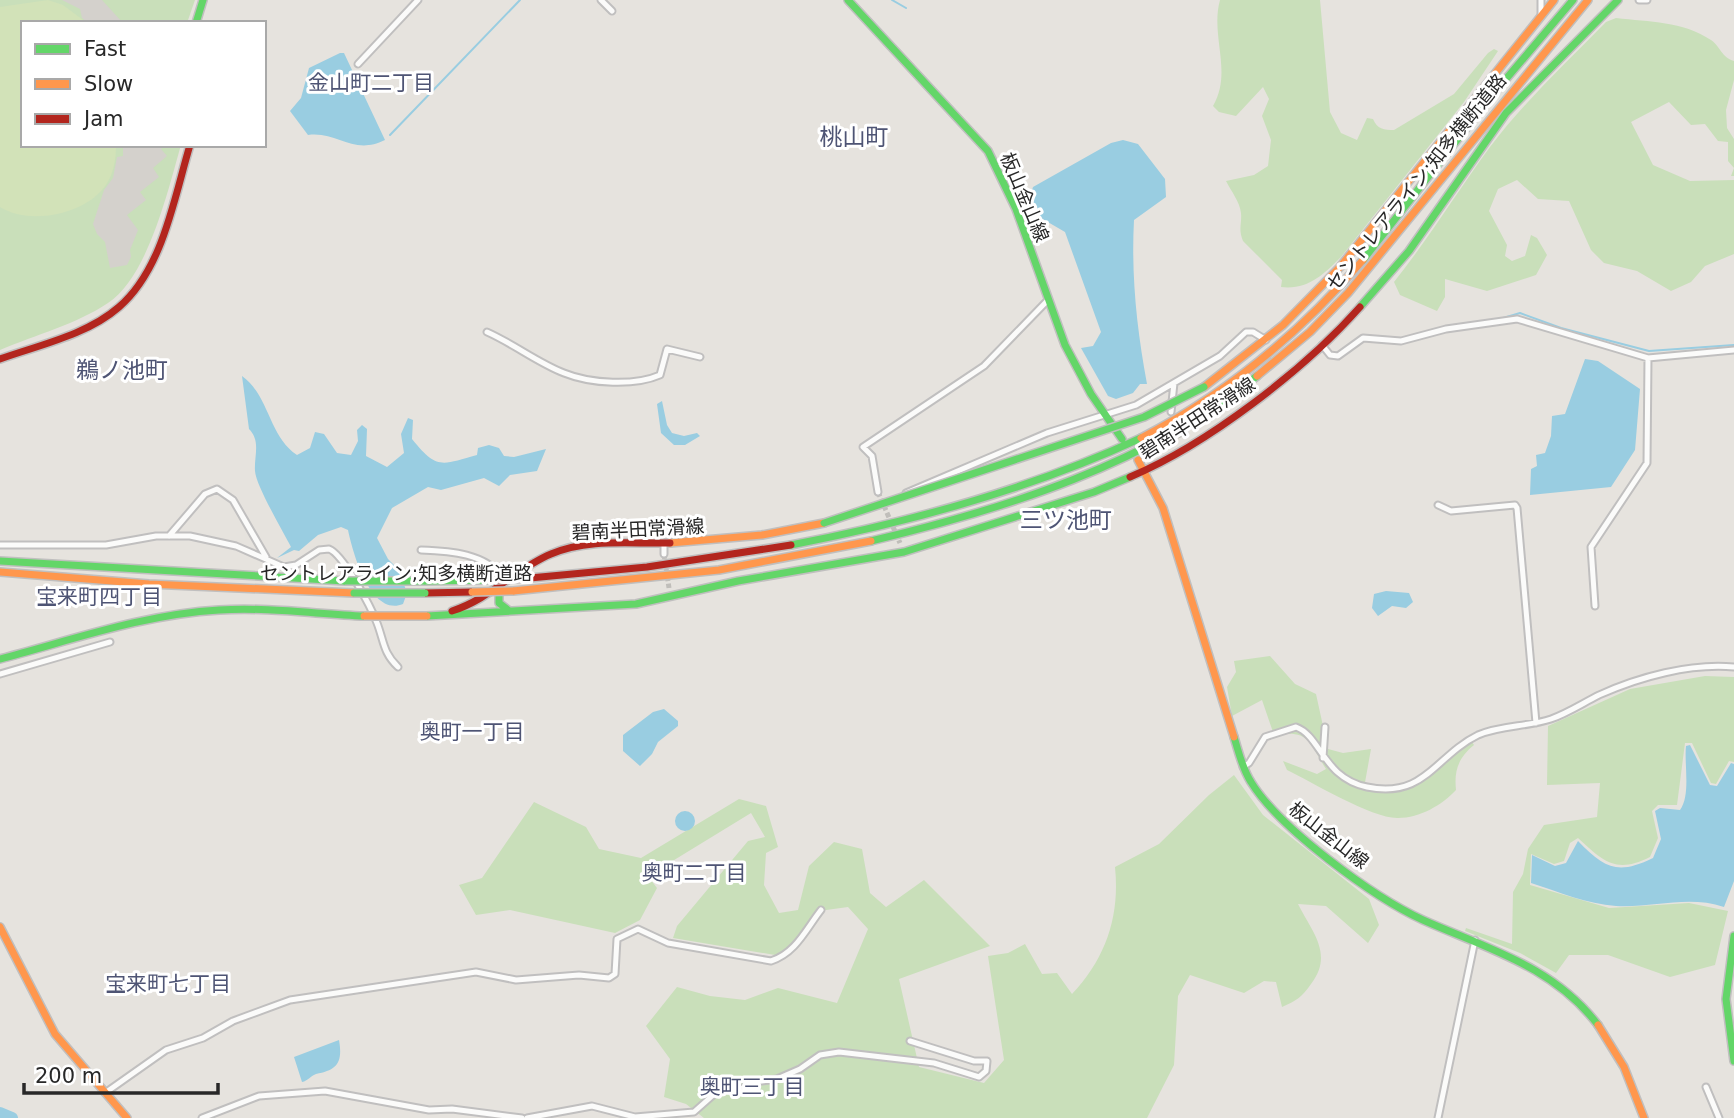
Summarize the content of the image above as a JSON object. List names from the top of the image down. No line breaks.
{"streets":{"main road":["セントレアライン;知多横断道路","板山金山線","碧南半田常滑線"]},"crossings":[["板山金山線","碧南半田常滑線"]],"districts":["金山町二丁目","桃山町","鵜ノ池町","三ツ池町","宝来町四丁目","奥町一丁目","奥町二丁目","宝来町七丁目","奥町三丁目"],"legend":["Fast","Slow","Jam"],"scale_bar":"200 m"}
